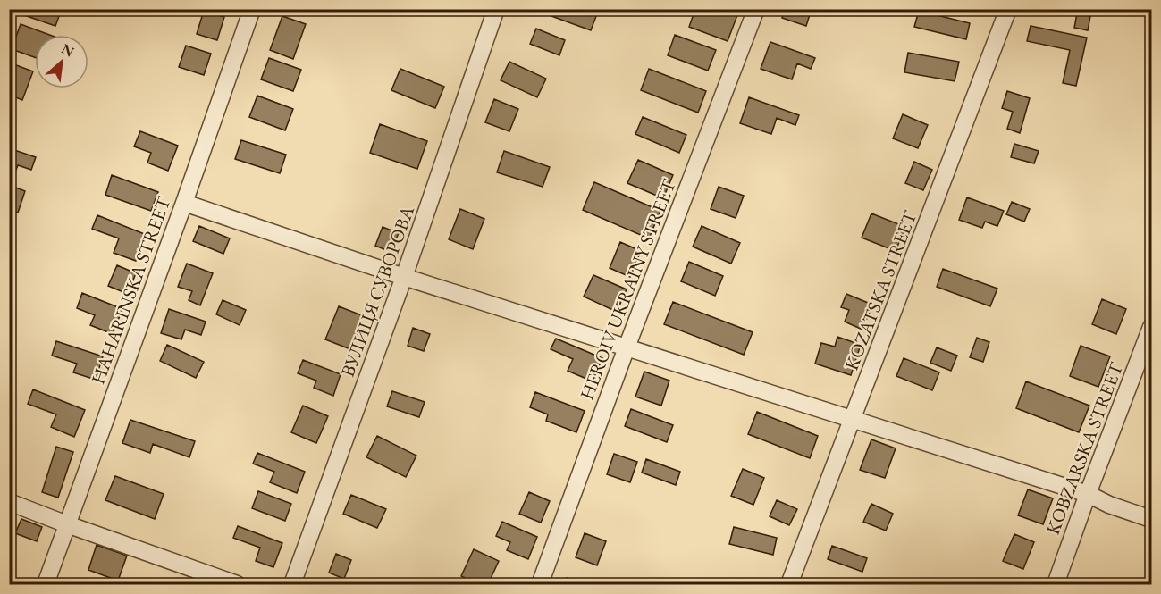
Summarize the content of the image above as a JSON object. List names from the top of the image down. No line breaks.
{"streets":{"street":["HEROIV UKRAINY STREET","HAHARINSKA STREET","KOZATSKA STREET","ВУЛИЦЯ СУВОРОВА","KOBZARSKA STREET"]},"north":"top right"}
